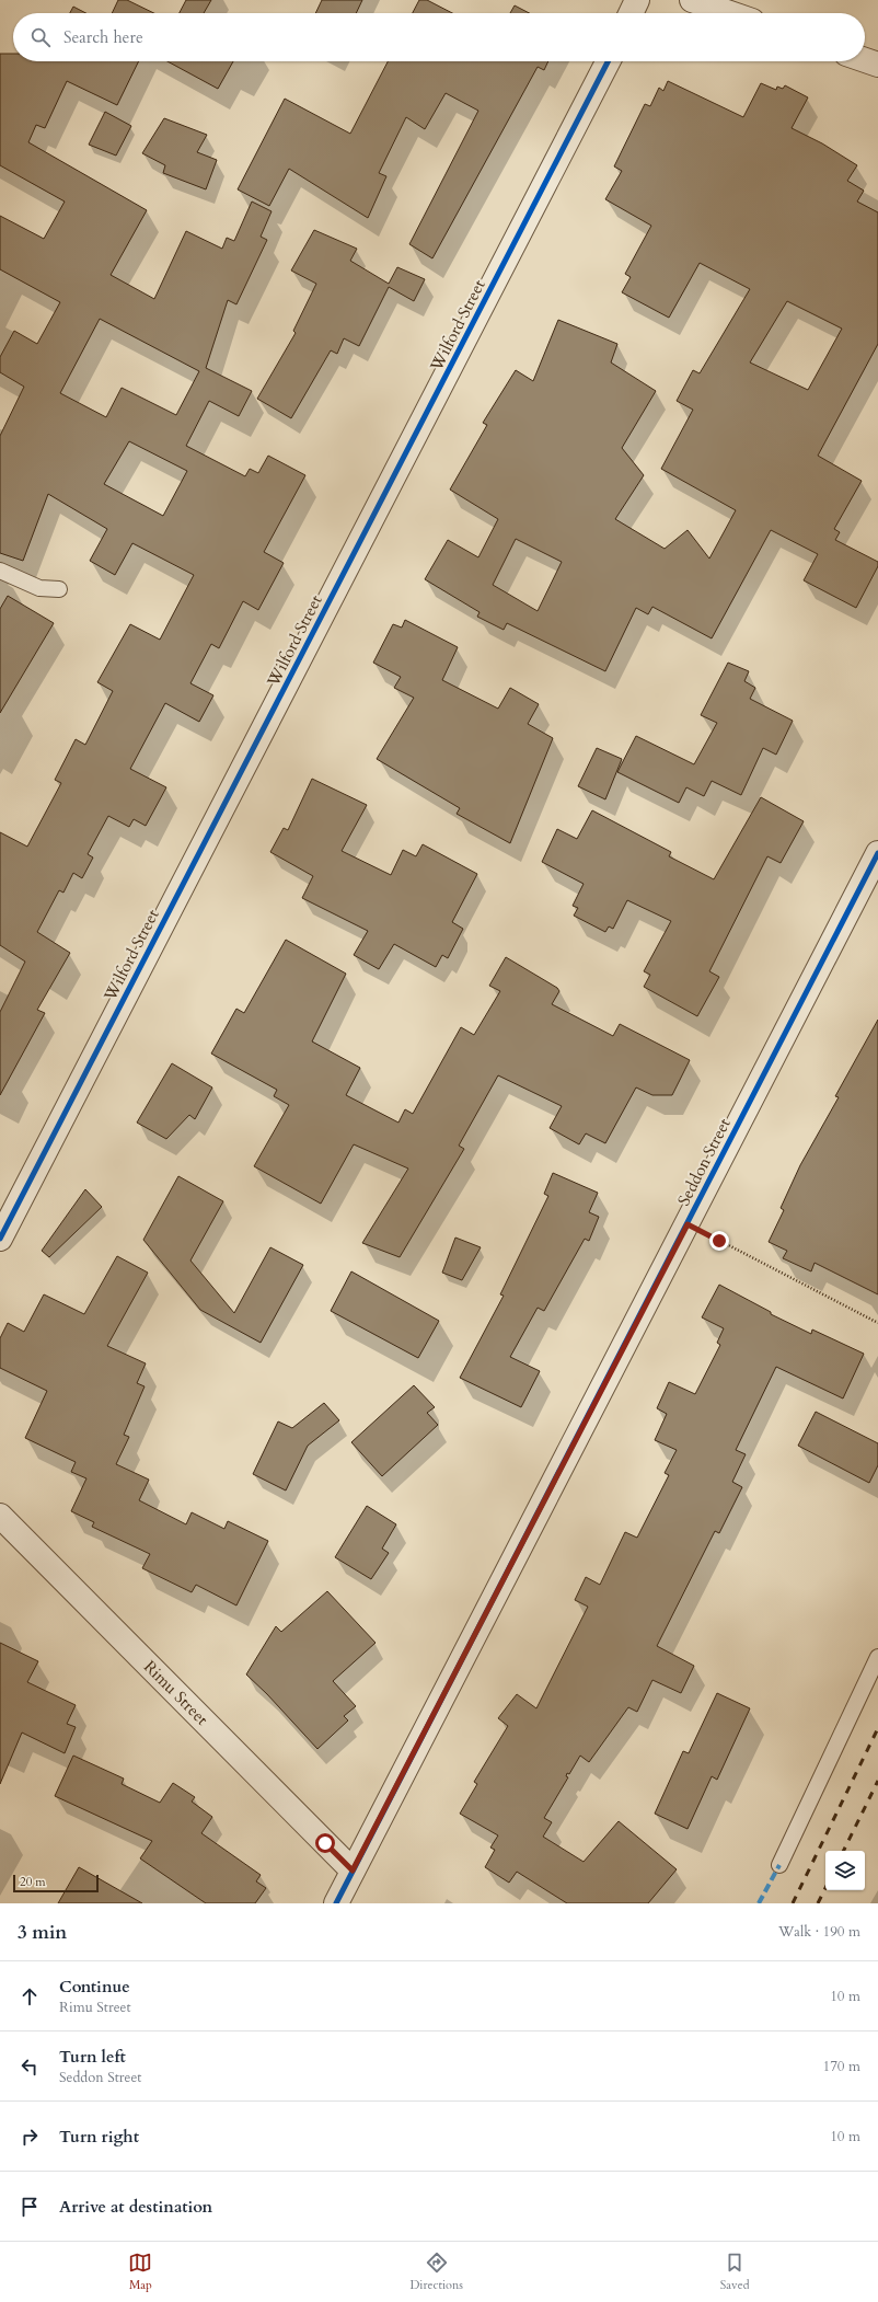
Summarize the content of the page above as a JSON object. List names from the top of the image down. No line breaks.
{"streets":{"street":["Wilford Street","Seddon Street","Rimu Street"]},"crossings":[["Seddon Street","Rimu Street"]],"scale_bar":"20 m","page":{"search":"Search here","scale":"20 m","heading":["3 min","Walk · 190 m"],"list":[["Continue","Rimu Street","10 m"],["Turn left","Seddon Street","170 m"],["Turn right","10 m"],"Arrive at destination"],"nav":["Map","Directions","Saved"]}}
